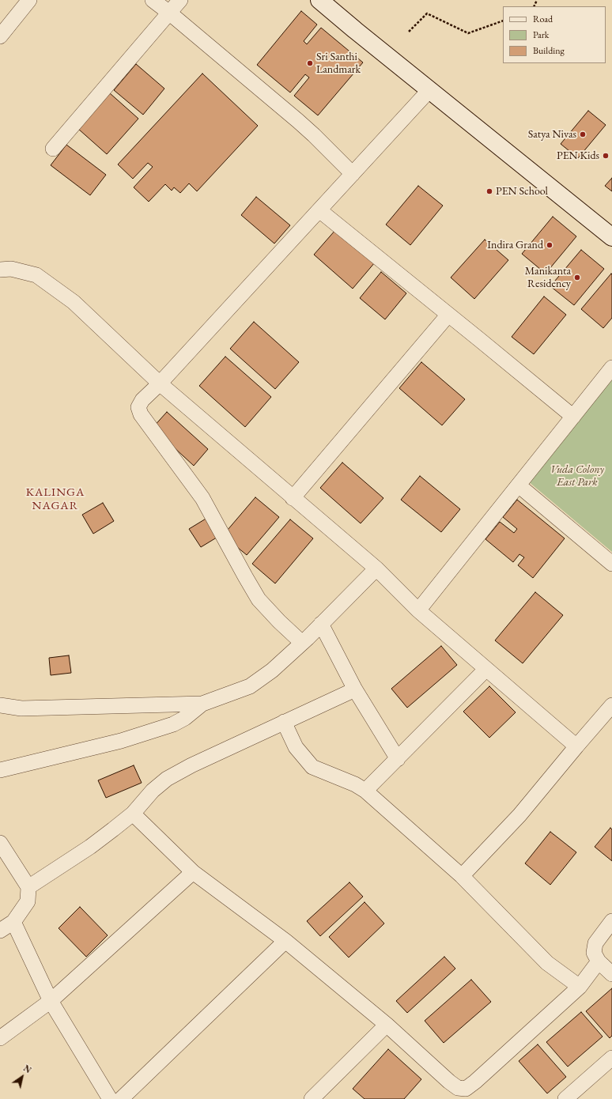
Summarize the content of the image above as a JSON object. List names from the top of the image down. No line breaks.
{"districts":["KALINGA NAGAR"],"parks":["Vuda Colony East Park"],"places":["Sri Santhi Landmark","Satya Nivas","PEN Kids","PEN School","Indira Grand","Manikanta Residency"],"legend":["Road","Park","Building"],"north":"top right"}
